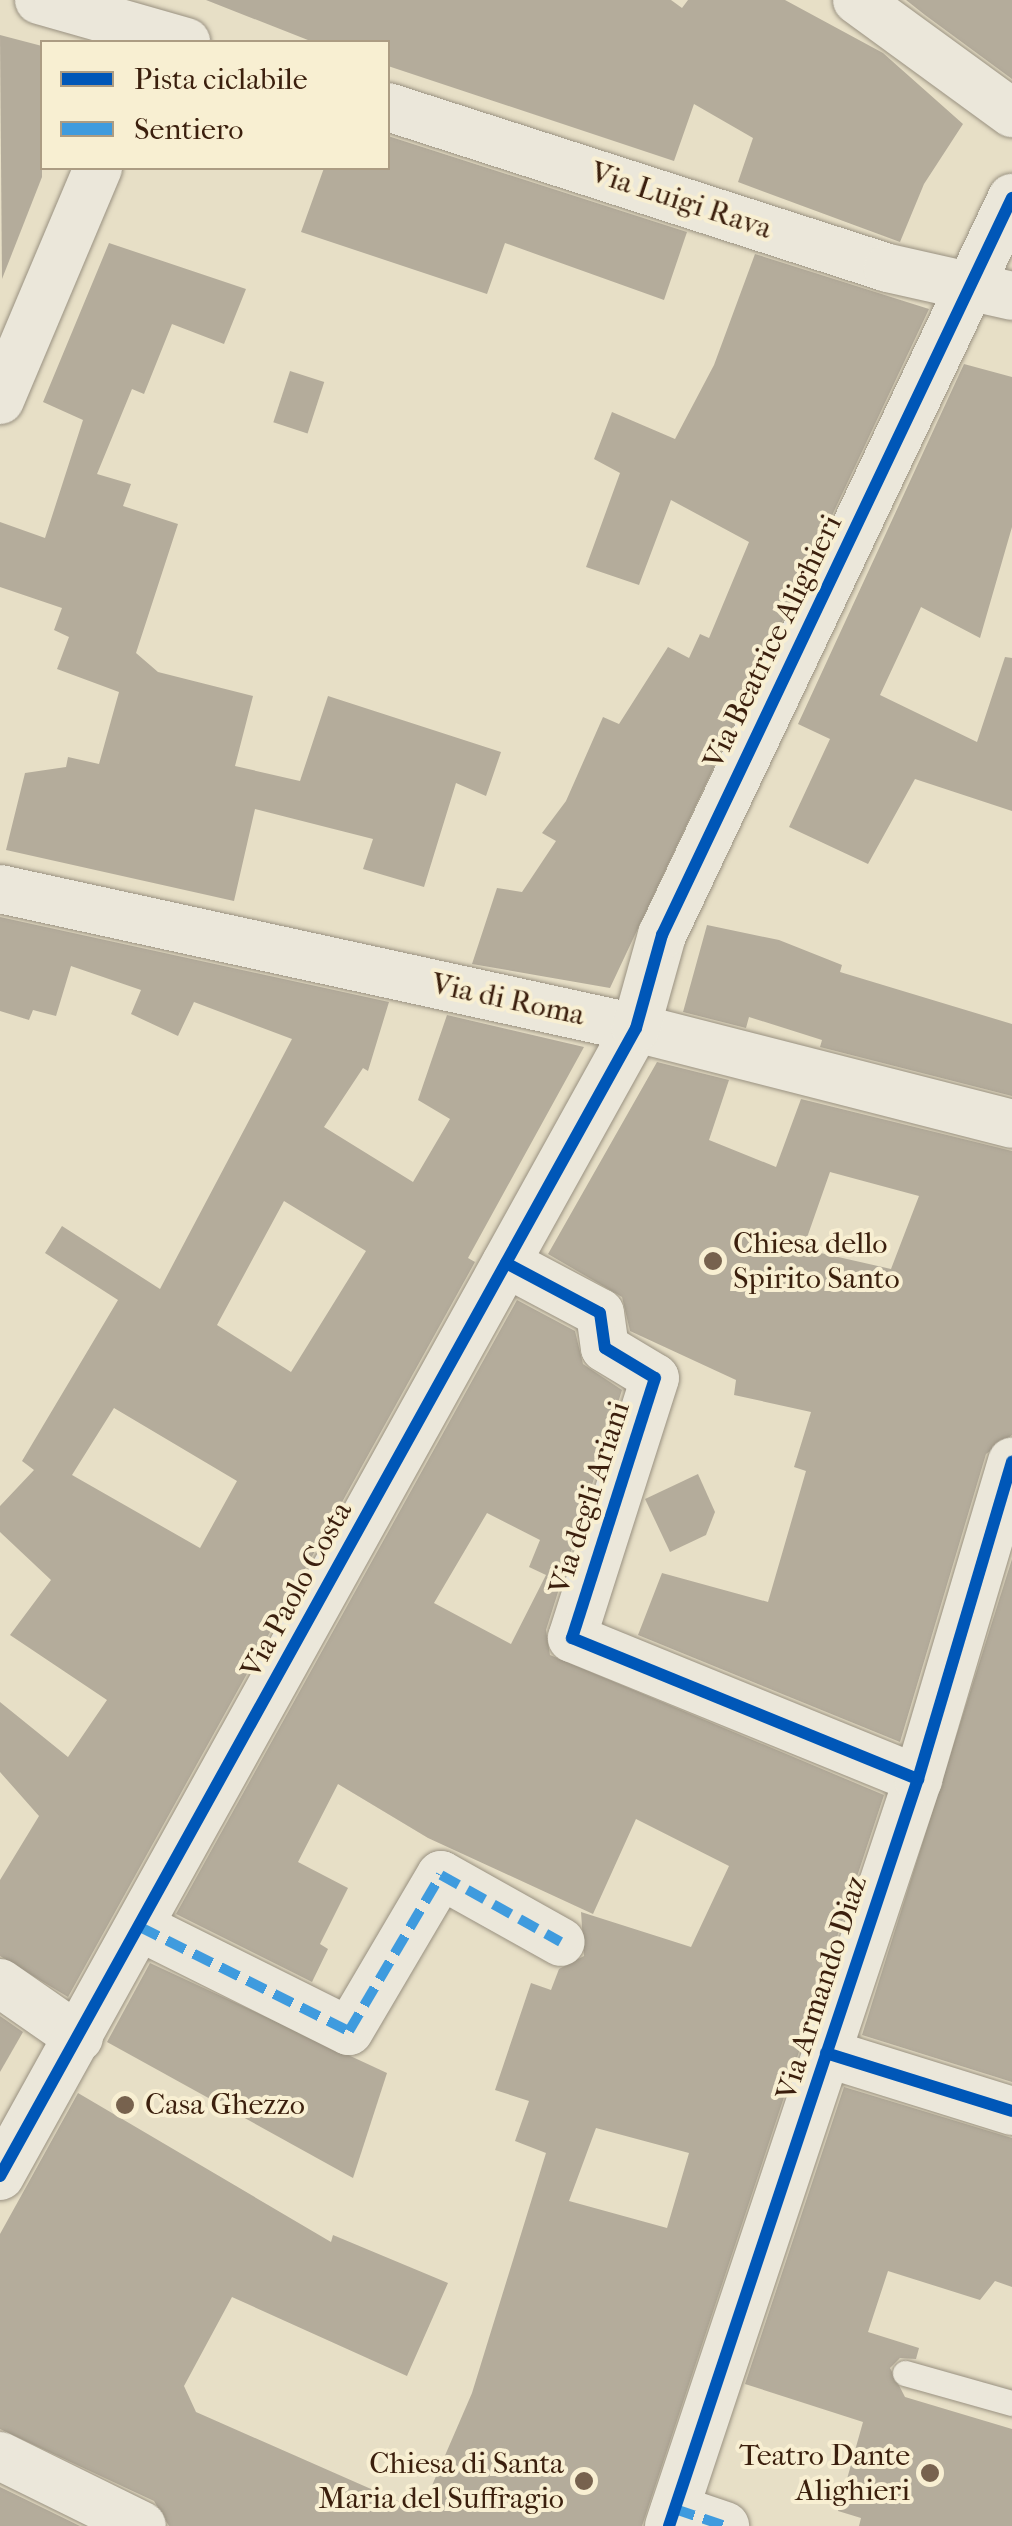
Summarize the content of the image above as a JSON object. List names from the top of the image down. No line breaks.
{"streets":{"street":["Via Luigi Rava","Via Beatrice Alighieri","Via di Roma","Via degli Ariani","Via Paolo Costa","Via Armando Diaz"]},"crossings":[["Via Luigi Rava","Via Beatrice Alighieri"],["Via Beatrice Alighieri","Via di Roma"],["Via Beatrice Alighieri","Via Paolo Costa"],["Via di Roma","Via Paolo Costa"],["Via degli Ariani","Via Paolo Costa"],["Via degli Ariani","Via Armando Diaz"]],"places":["Chiesa dello Spirito Santo","Casa Ghezzo","Teatro Dante Alighieri","Chiesa di Santa Maria del Suffragio"],"legend":["Pista ciclabile","Sentiero"]}
